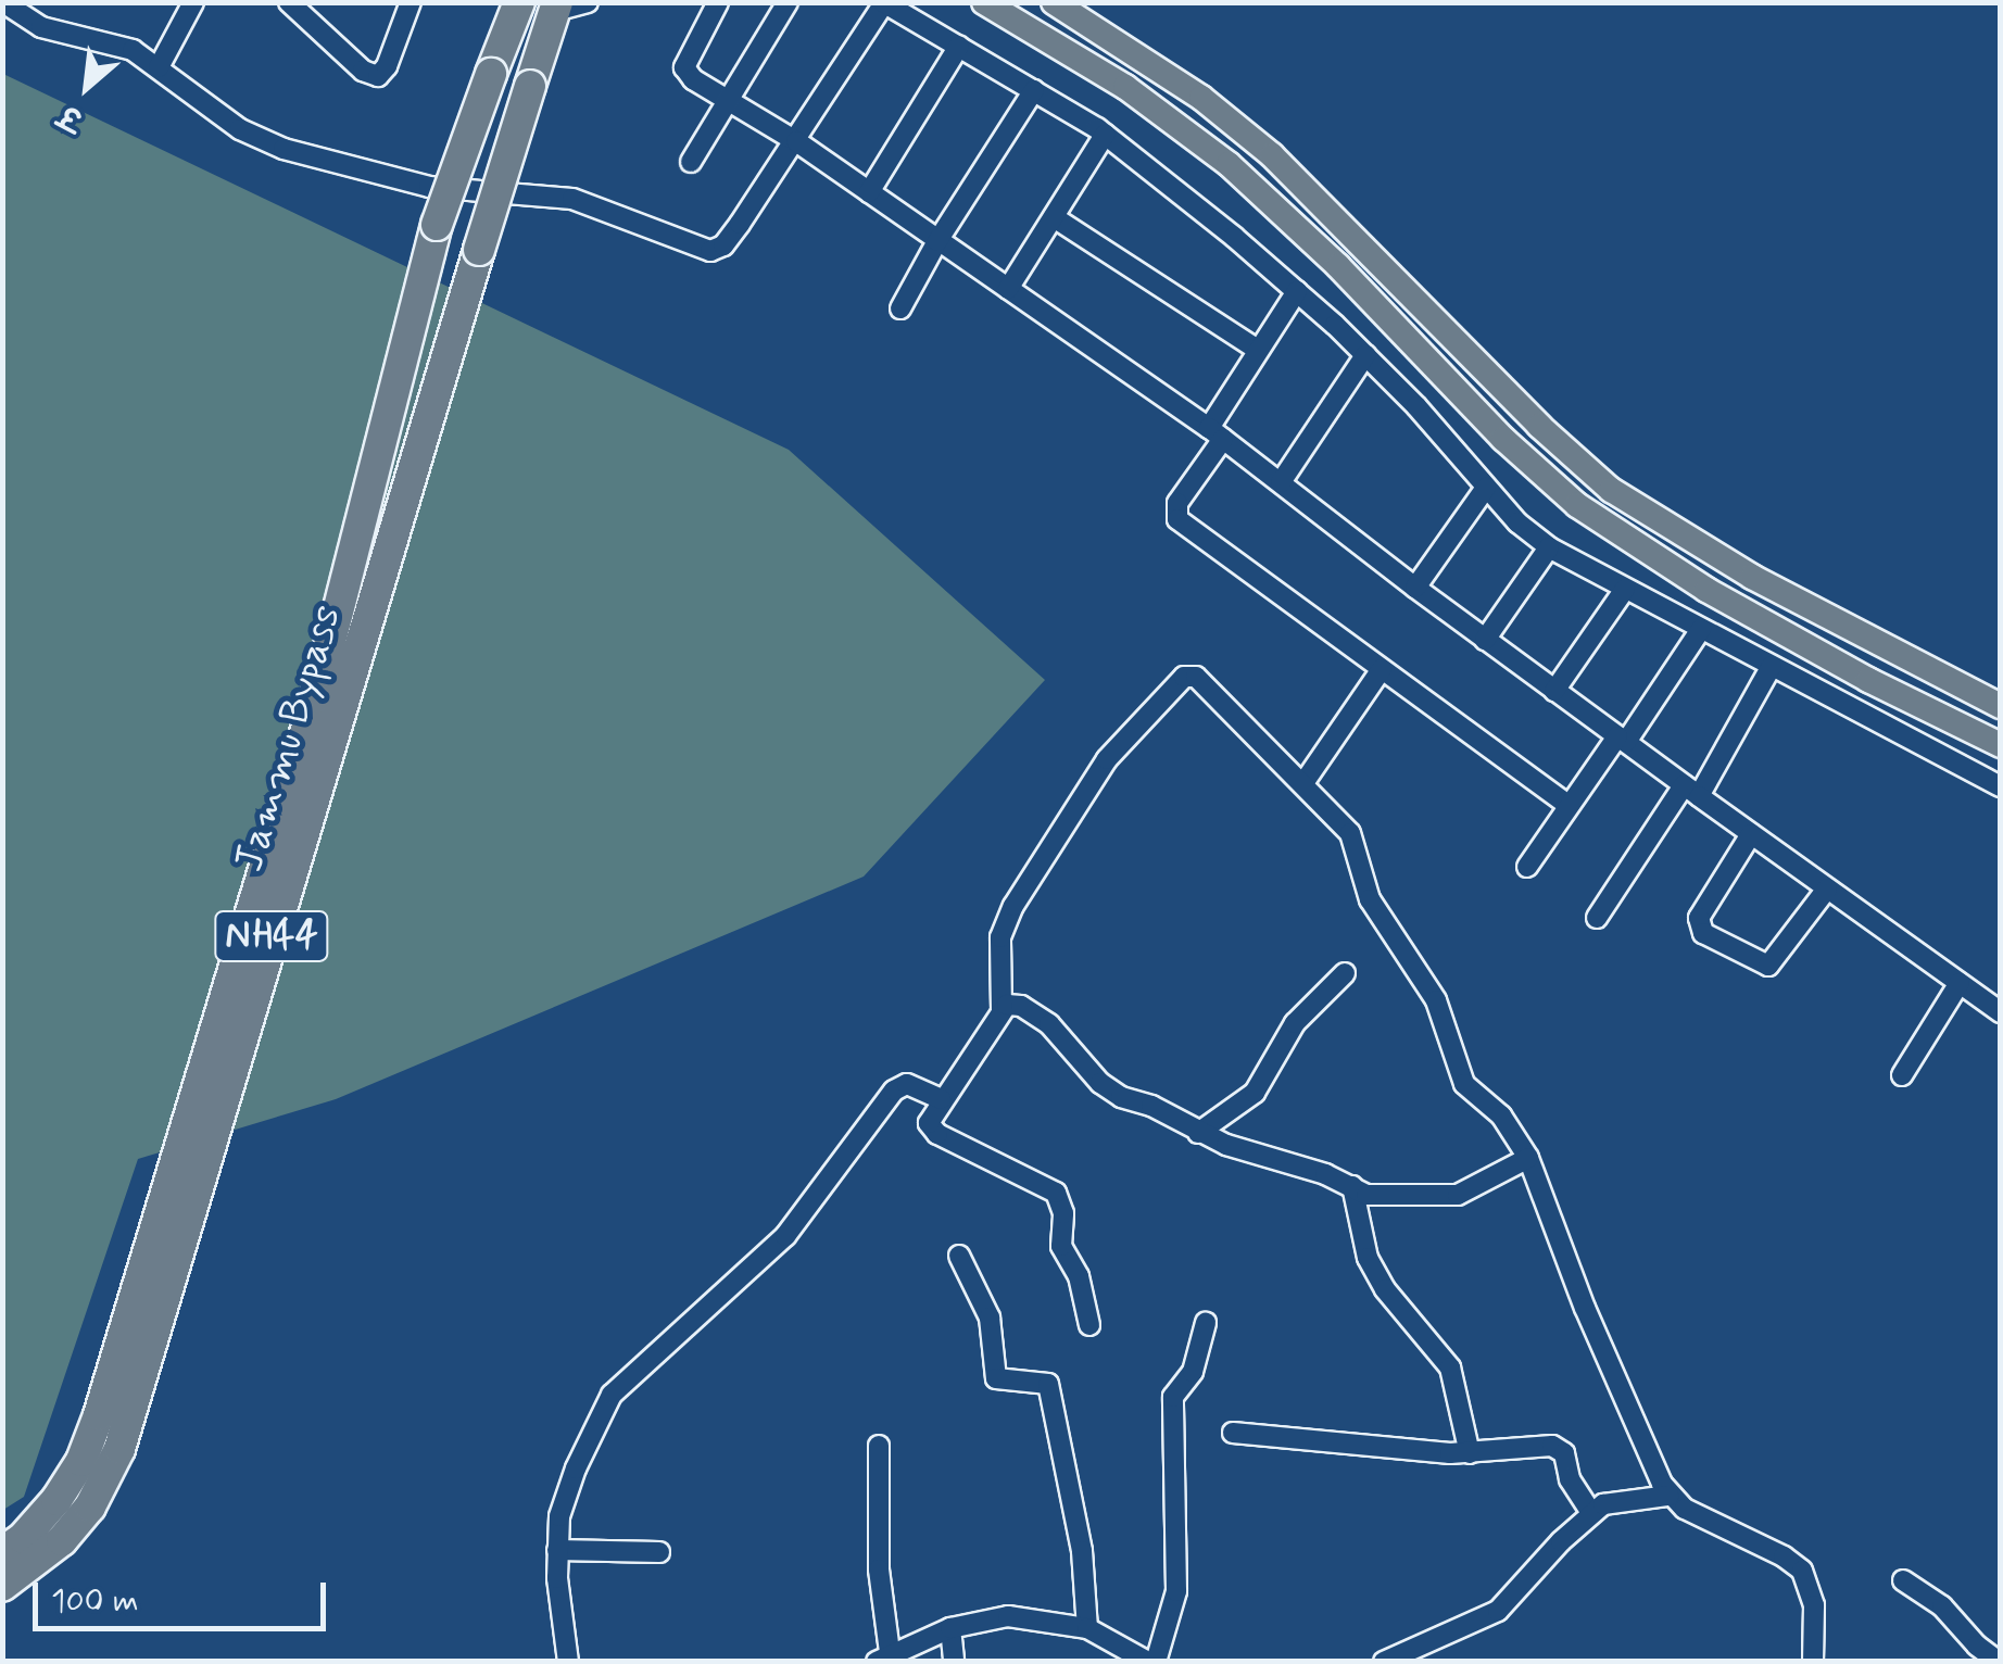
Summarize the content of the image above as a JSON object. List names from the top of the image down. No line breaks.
{"streets":{"highway":["Jammu Bypass","NH44"]},"scale_bar":"100 m","north":"bottom left"}
